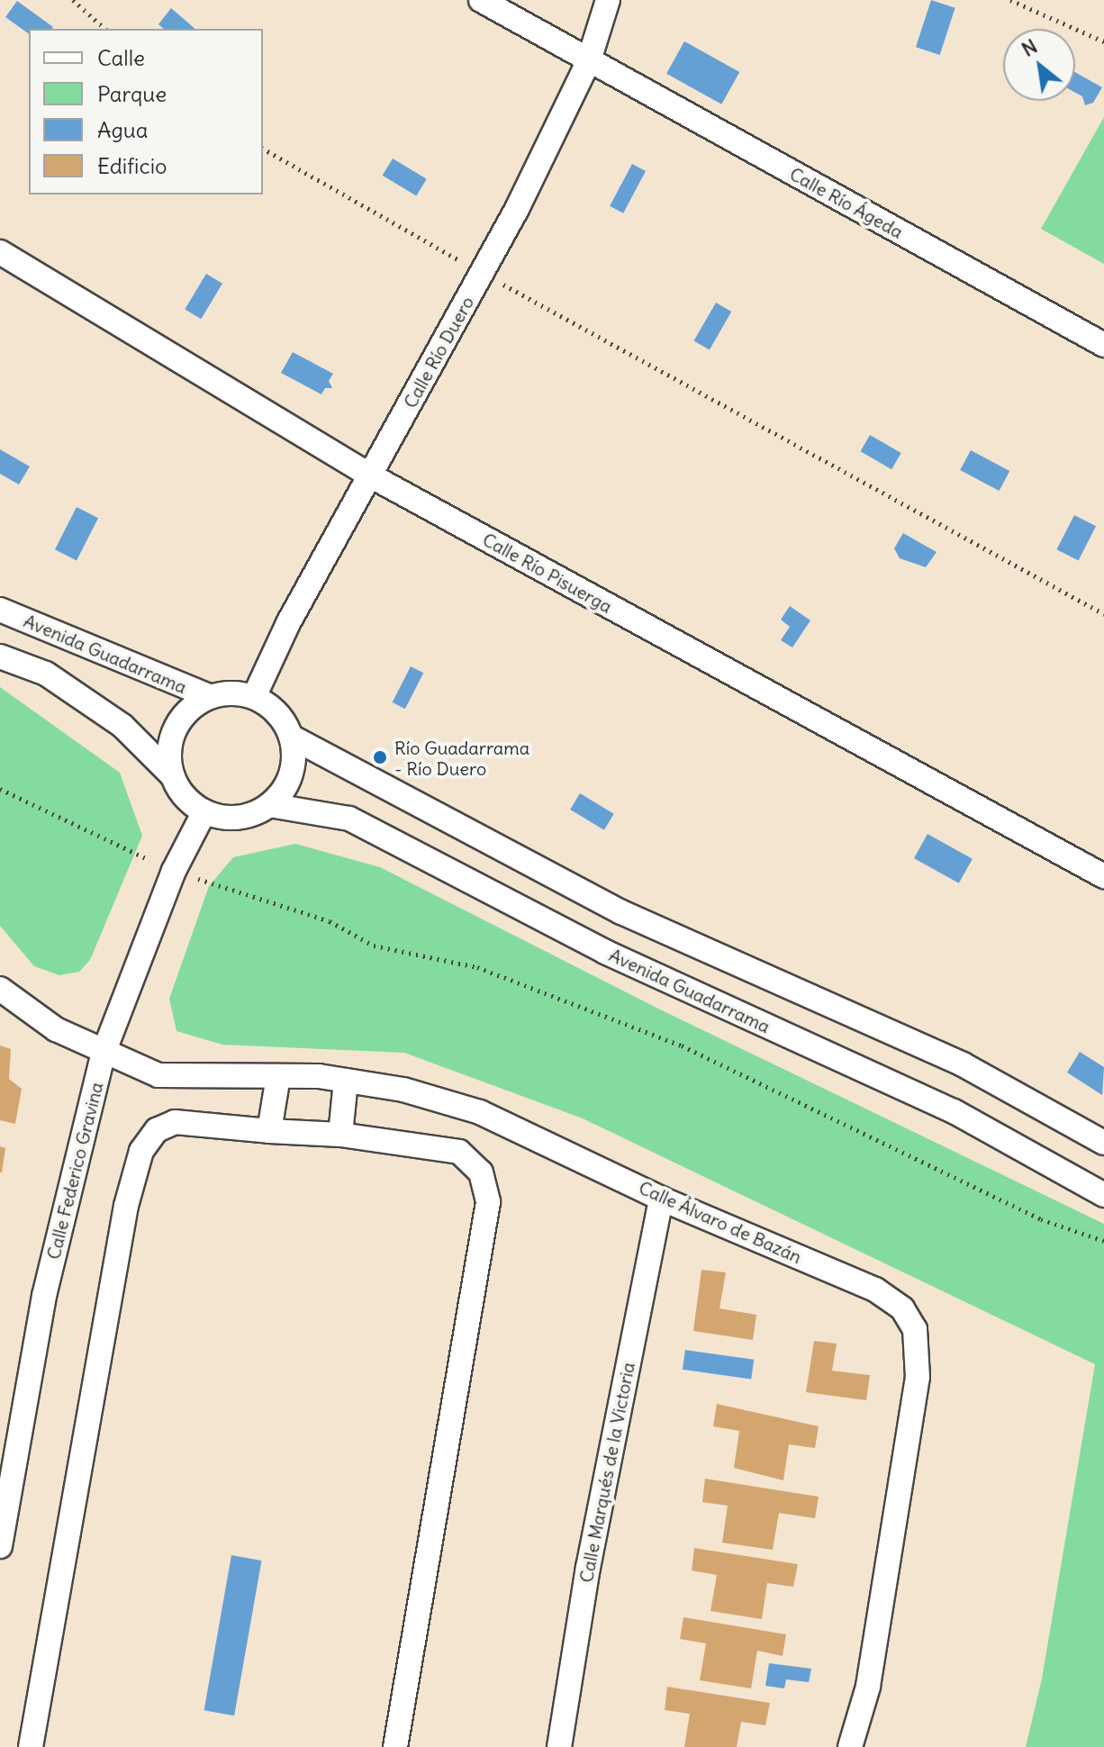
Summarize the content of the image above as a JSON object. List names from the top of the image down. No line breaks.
{"streets":{"street":["Calle Río Ágeda","Calle Río Duero","Calle Río Pisuerga","Avenida Guadarrama","Calle Federico Gravina","Calle Álvaro de Bazán","Calle Marqués de la Victoria"]},"crossings":[["Calle Río Ágeda","Calle Río Duero"],["Calle Río Duero","Calle Río Pisuerga"],["Calle Río Duero","Avenida Guadarrama"],["Calle Río Duero","Calle Federico Gravina"],["Avenida Guadarrama","Calle Federico Gravina"],["Calle Federico Gravina","Calle Álvaro de Bazán"],["Calle Álvaro de Bazán","Calle Marqués de la Victoria"]],"places":["Río Guadarrama - Río Duero"],"legend":["Calle","Parque","Agua","Edificio"],"north":"top left"}
